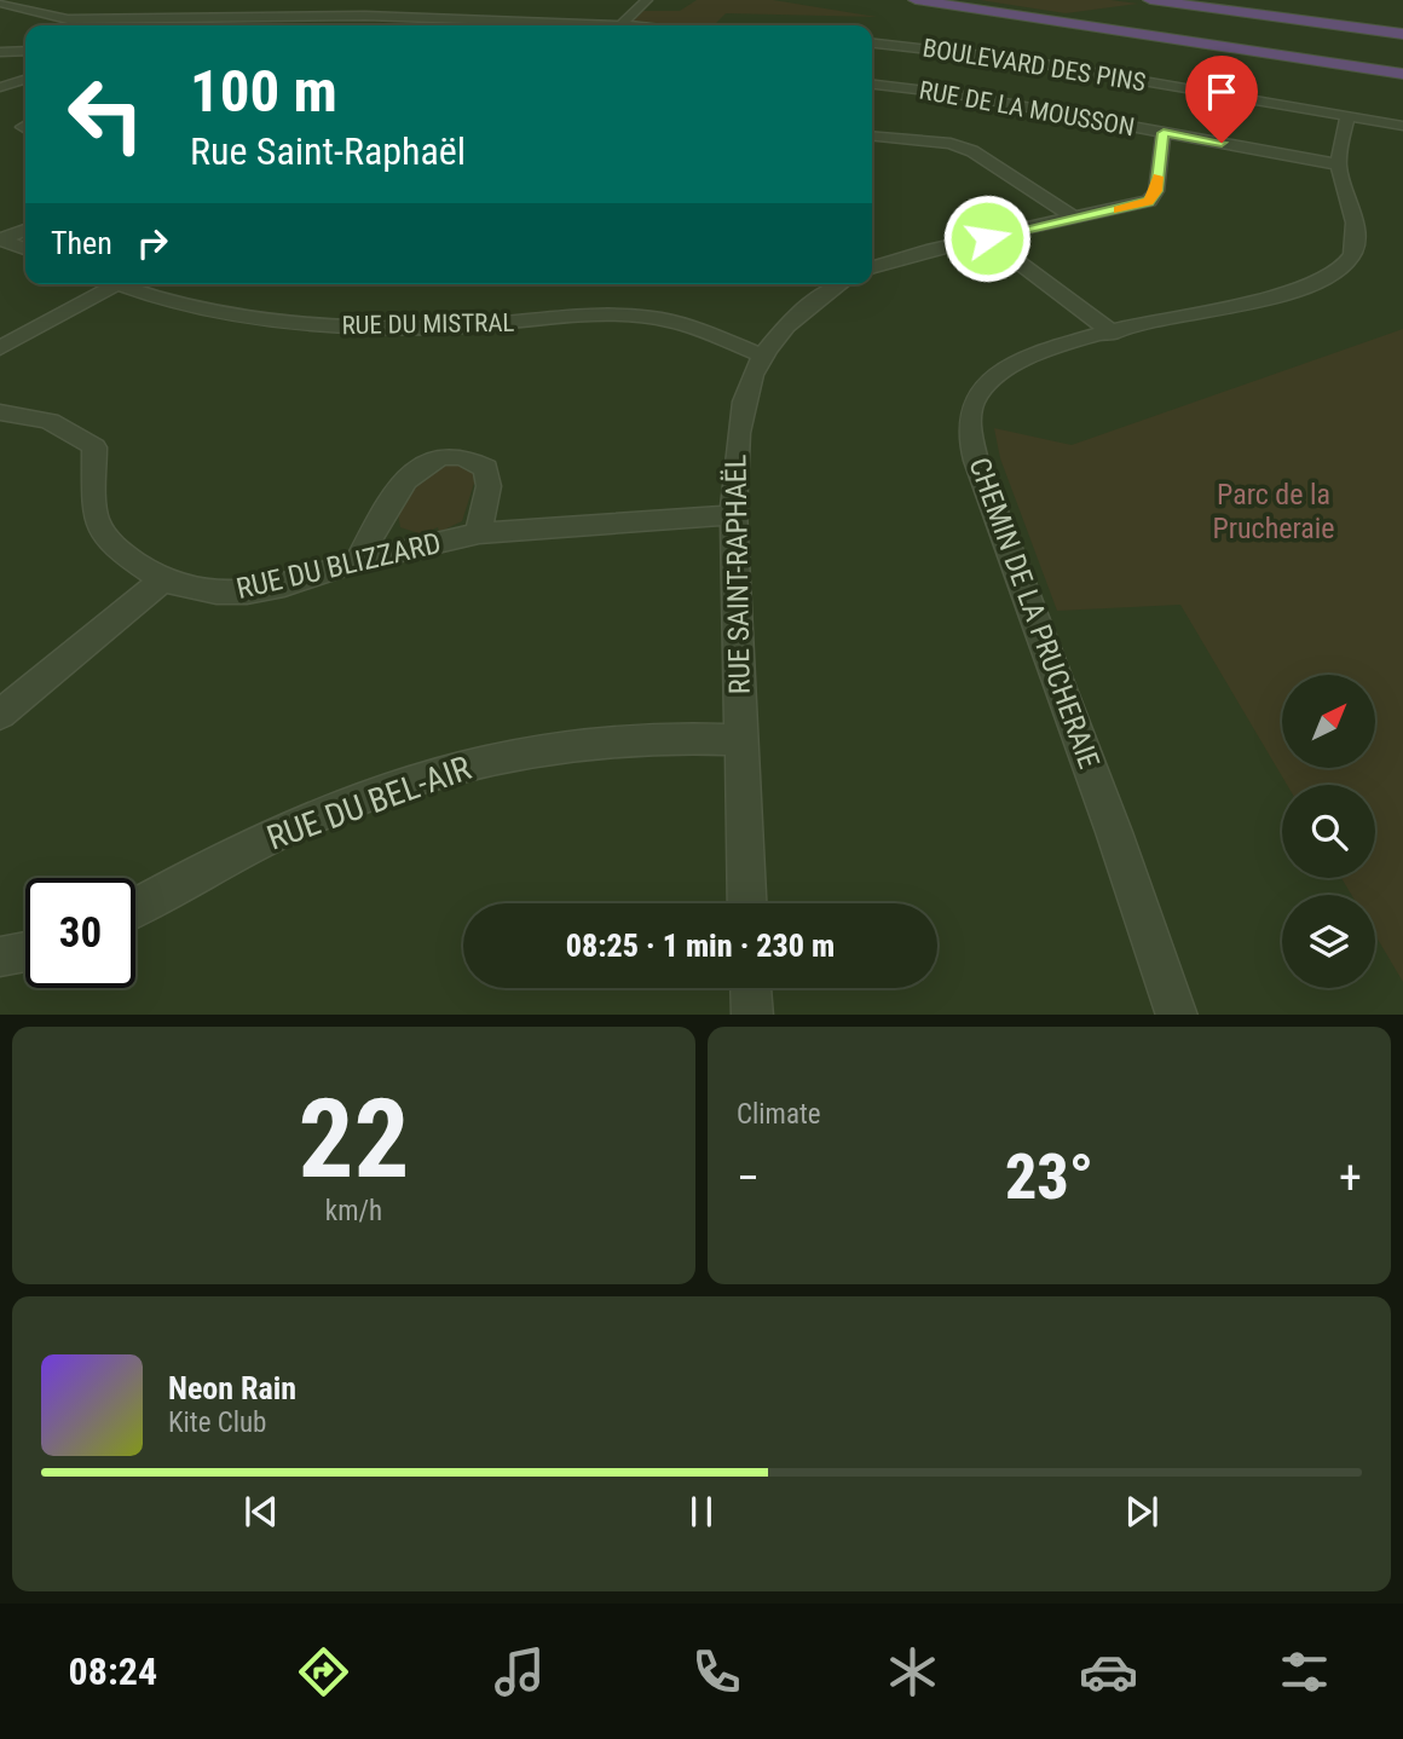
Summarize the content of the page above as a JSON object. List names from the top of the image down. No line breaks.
{"streets":{"street":["BOULEVARD DES PINS","RUE DE LA MOUSSON","RUE DU MISTRAL","RUE DU BLIZZARD","RUE SAINT-RAPHAËL","CHEMIN DE LA PRUCHERAIE","RUE DU BEL-AIR"]},"crossings":[["BOULEVARD DES PINS","CHEMIN DE LA PRUCHERAIE"],["RUE DE LA MOUSSON","CHEMIN DE LA PRUCHERAIE"],["RUE DU MISTRAL","RUE SAINT-RAPHAËL"],["RUE DU BLIZZARD","RUE SAINT-RAPHAËL"],["RUE SAINT-RAPHAËL","RUE DU BEL-AIR"]],"parks":["Parc de la Prucheraie"],"north":"top right","page":{"turn":["100 m","Rue Saint-Raphaël"],"then":"Then","limit":"30","trip":"08:25 · 1 min · 230 m","tile":[["22","km/h"],"Climate"],"heat":["−","23°","+"],"song":["Neon Rain","Kite Club"],"tabs":"08:24"}}
